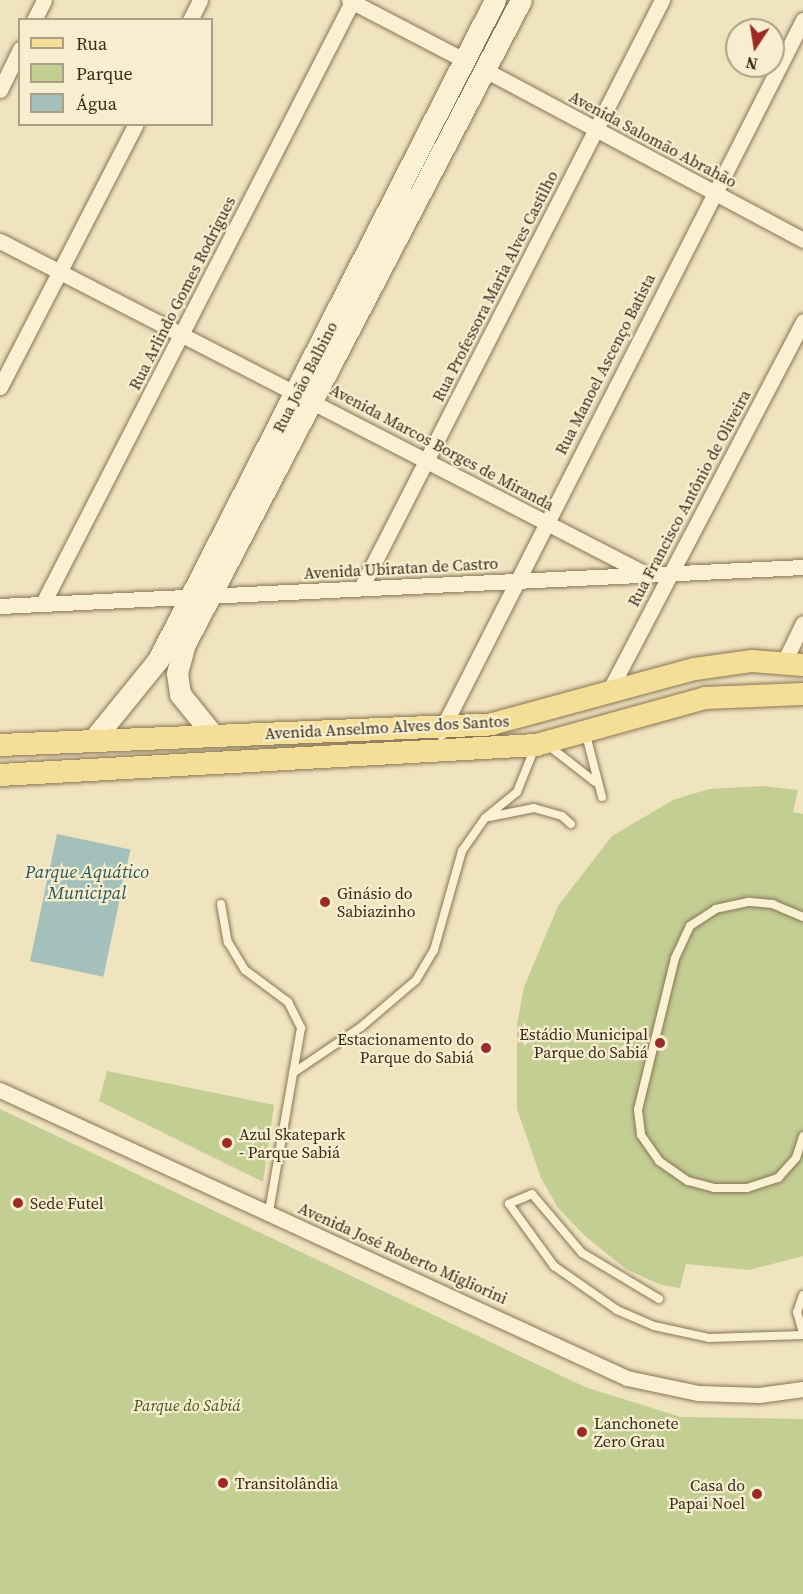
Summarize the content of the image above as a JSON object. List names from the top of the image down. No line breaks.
{"streets":{"main road":["Rua João Balbino","Avenida Anselmo Alves dos Santos"],"street":["Avenida Salomão Abrahão","Rua Professora Maria Alves Castilho","Rua Arlindo Gomes Rodrigues","Rua Manoel Ascenço Batista","Avenida Marcos Borges de Miranda","Rua Francisco Antônio de Oliveira","Avenida Ubiratan de Castro","Avenida José Roberto Migliorini"]},"crossings":[["Avenida Salomão Abrahão","Rua Professora Maria Alves Castilho"],["Avenida Salomão Abrahão","Rua Arlindo Gomes Rodrigues"],["Avenida Salomão Abrahão","Rua Manoel Ascenço Batista"],["Avenida Salomão Abrahão","Rua João Balbino"],["Rua Professora Maria Alves Castilho","Avenida Marcos Borges de Miranda"],["Rua Professora Maria Alves Castilho","Avenida Ubiratan de Castro"],["Rua Arlindo Gomes Rodrigues","Avenida Marcos Borges de Miranda"],["Rua Arlindo Gomes Rodrigues","Avenida Ubiratan de Castro"],["Rua Manoel Ascenço Batista","Avenida Marcos Borges de Miranda"],["Rua Manoel Ascenço Batista","Avenida Ubiratan de Castro"],["Rua Manoel Ascenço Batista","Avenida Anselmo Alves dos Santos"],["Rua João Balbino","Avenida Marcos Borges de Miranda"],["Rua João Balbino","Avenida Ubiratan de Castro"],["Rua João Balbino","Avenida Anselmo Alves dos Santos"],["Avenida Marcos Borges de Miranda","Avenida Ubiratan de Castro"],["Rua Francisco Antônio de Oliveira","Avenida Ubiratan de Castro"],["Rua Francisco Antônio de Oliveira","Avenida Anselmo Alves dos Santos"]],"water":["Parque Aquático Municipal"],"parks":["Parque do Sabiá"],"places":["Ginásio do Sabiazinho","Estádio Municipal Parque do Sabiá","Estacionamento do Parque do Sabiá","Azul Skatepark - Parque Sabiá","Sede Futel","Lanchonete Zero Grau","Transitolândia","Casa do Papai Noel"],"legend":["Rua","Parque","Água"],"north":"bottom"}
